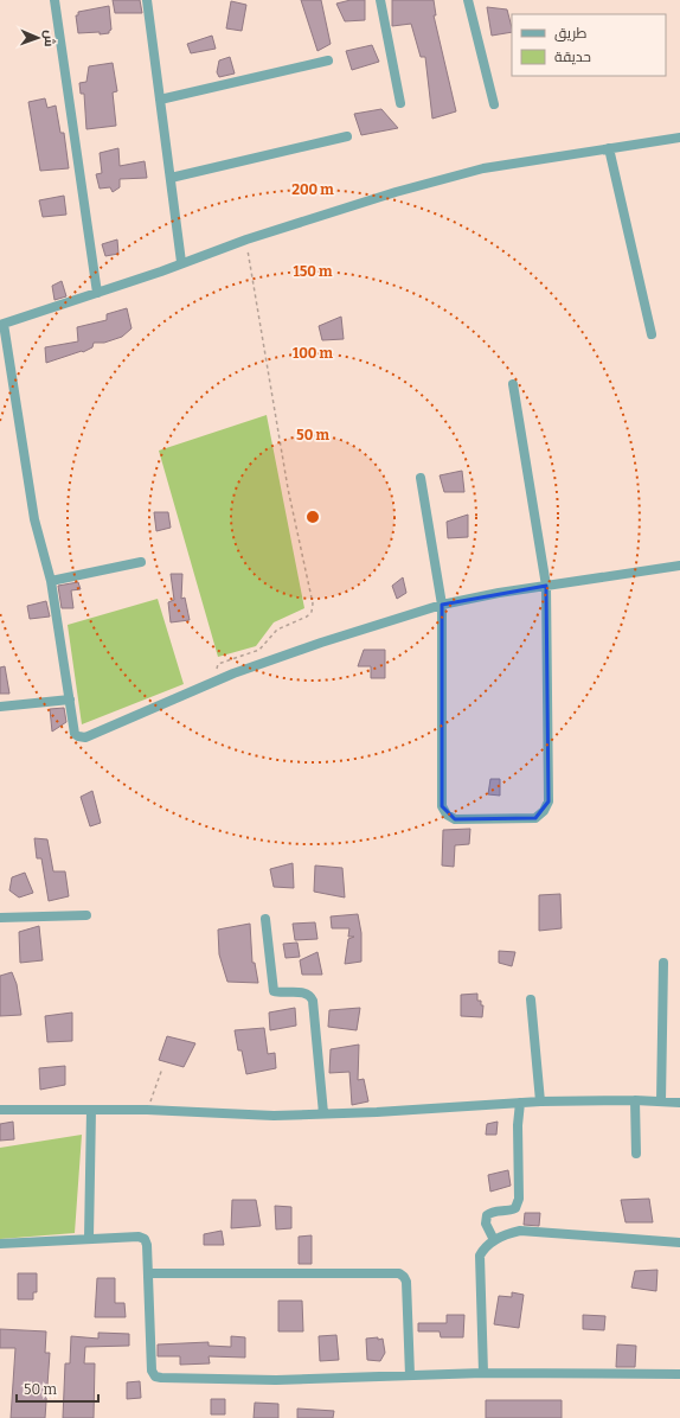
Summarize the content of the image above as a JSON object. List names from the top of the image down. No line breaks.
{"legend":["طريق","حديقة"],"scale_bar":"50 m","north":"right","rings":["200 m","150 m","100 m","50 m"]}
